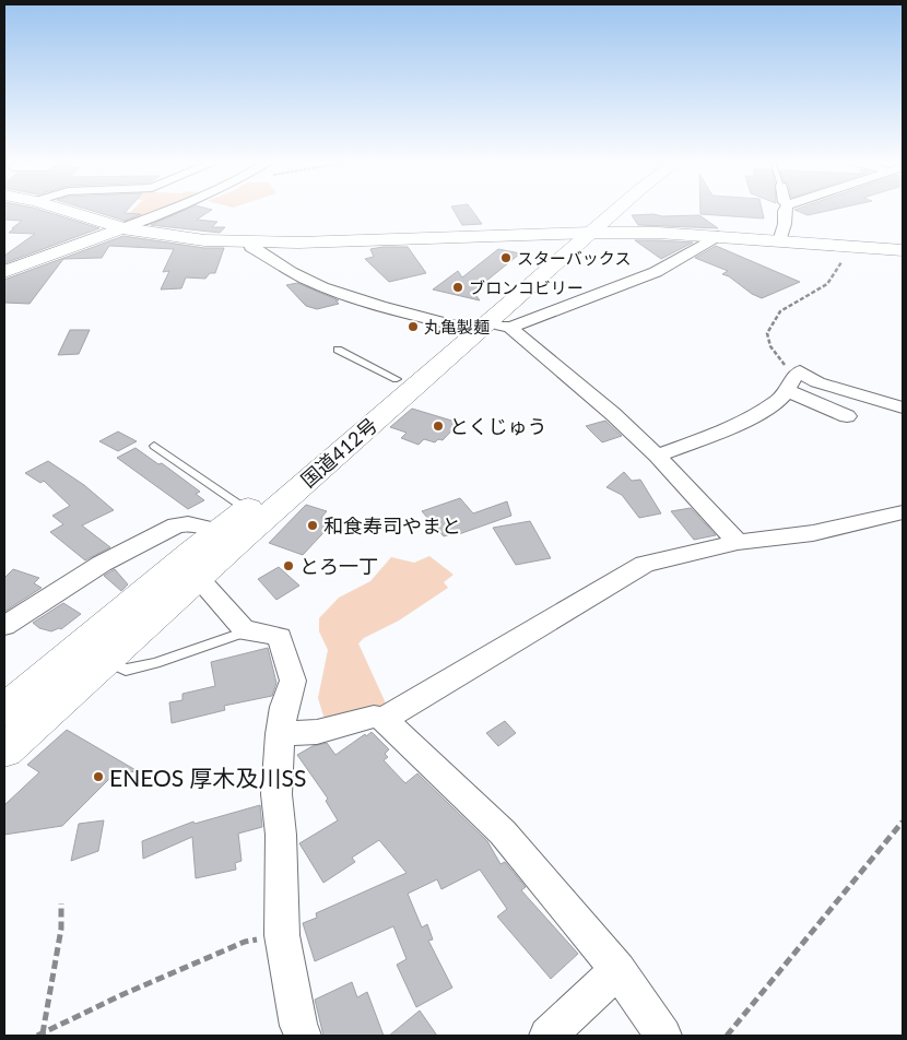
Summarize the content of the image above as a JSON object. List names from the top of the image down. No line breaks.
{"streets":{"main road":["国道412号"]},"places":["スターバックス","ブロンコビリー","丸亀製麺","とくじゅう","和食寿司やまと","とろ一丁","ENEOS 厚木及川SS"]}
